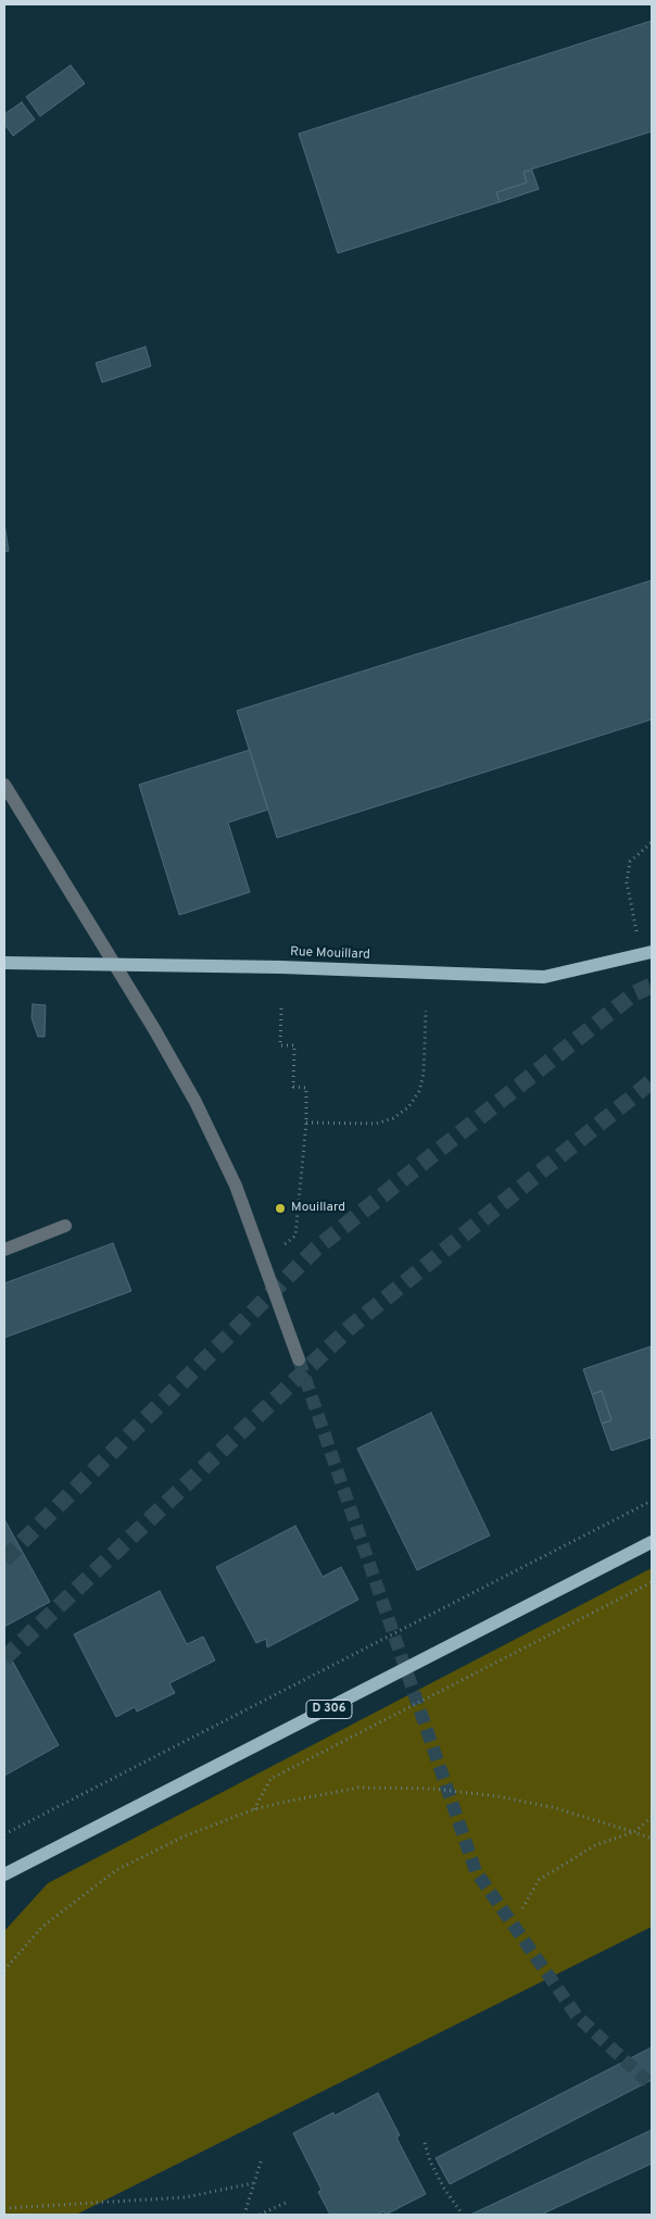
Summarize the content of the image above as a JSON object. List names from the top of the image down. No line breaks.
{"streets":{"main road":["Rue Mouillard","D 306"]},"places":["Mouillard"]}
